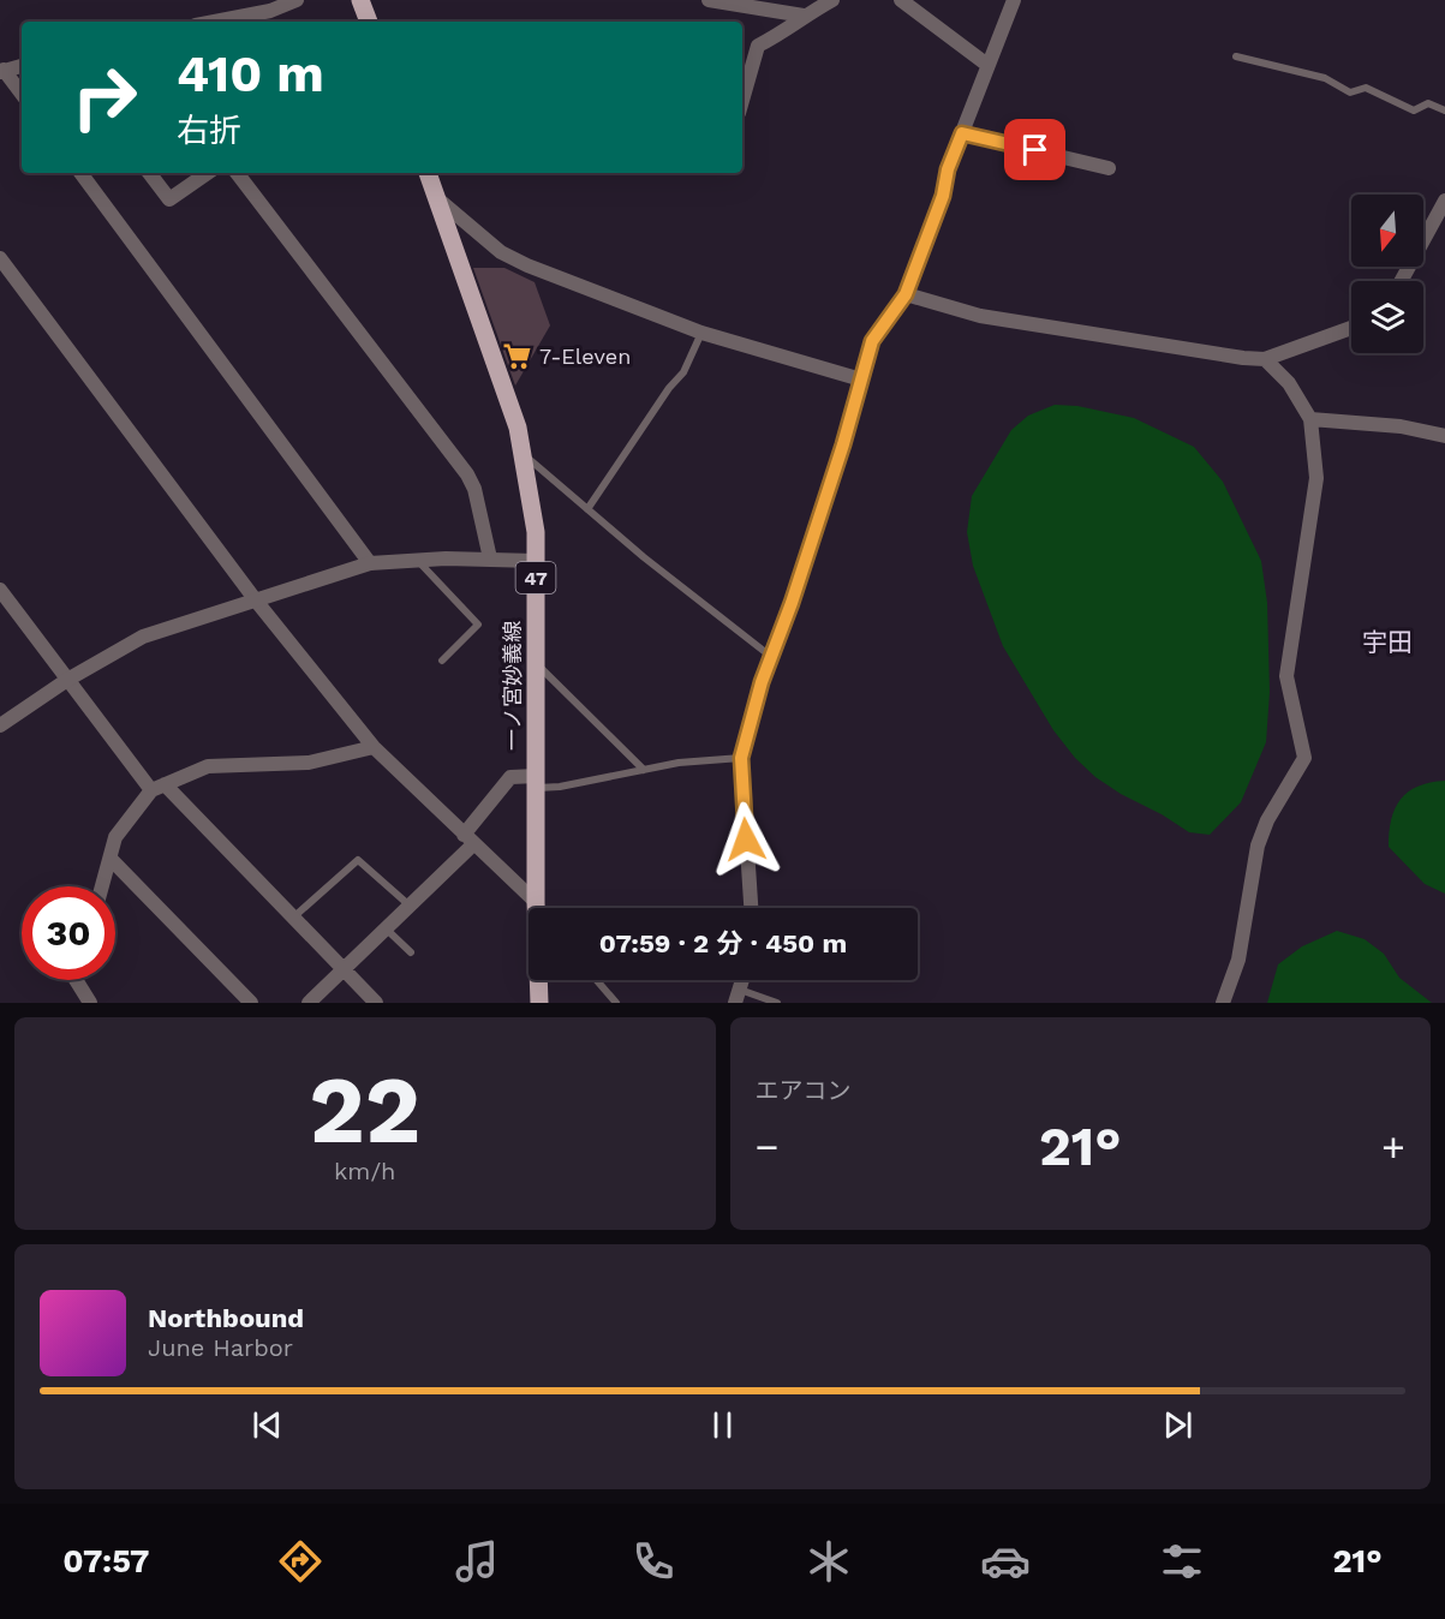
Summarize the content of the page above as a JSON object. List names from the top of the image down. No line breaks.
{"streets":{"main road":["47","一ノ宮妙義線"]},"districts":["宇田"],"places":{"supermarket":["7-Eleven"]},"north":"bottom","page":{"turn":["410 m","右折"],"limit":"30","trip":"07:59 · 2 分 · 450 m","tile":[["22","km/h"],"エアコン"],"heat":["−","21°","+"],"song":["Northbound","June Harbor"],"tabs":["07:57","21°"]}}
